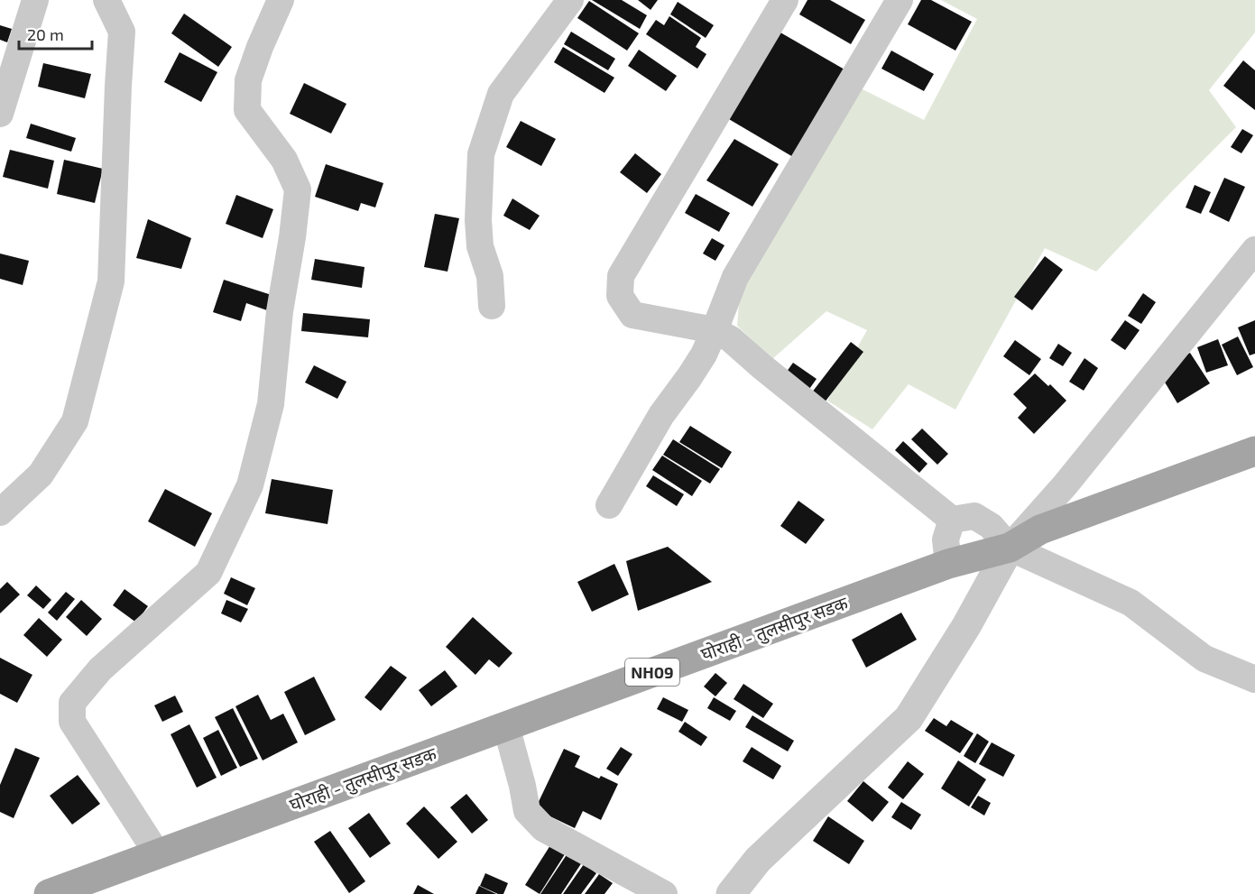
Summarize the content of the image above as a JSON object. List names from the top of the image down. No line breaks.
{"streets":{"main road":["घोराही - तुलसीपुर सडक","NH09"]},"scale_bar":"20 m"}
